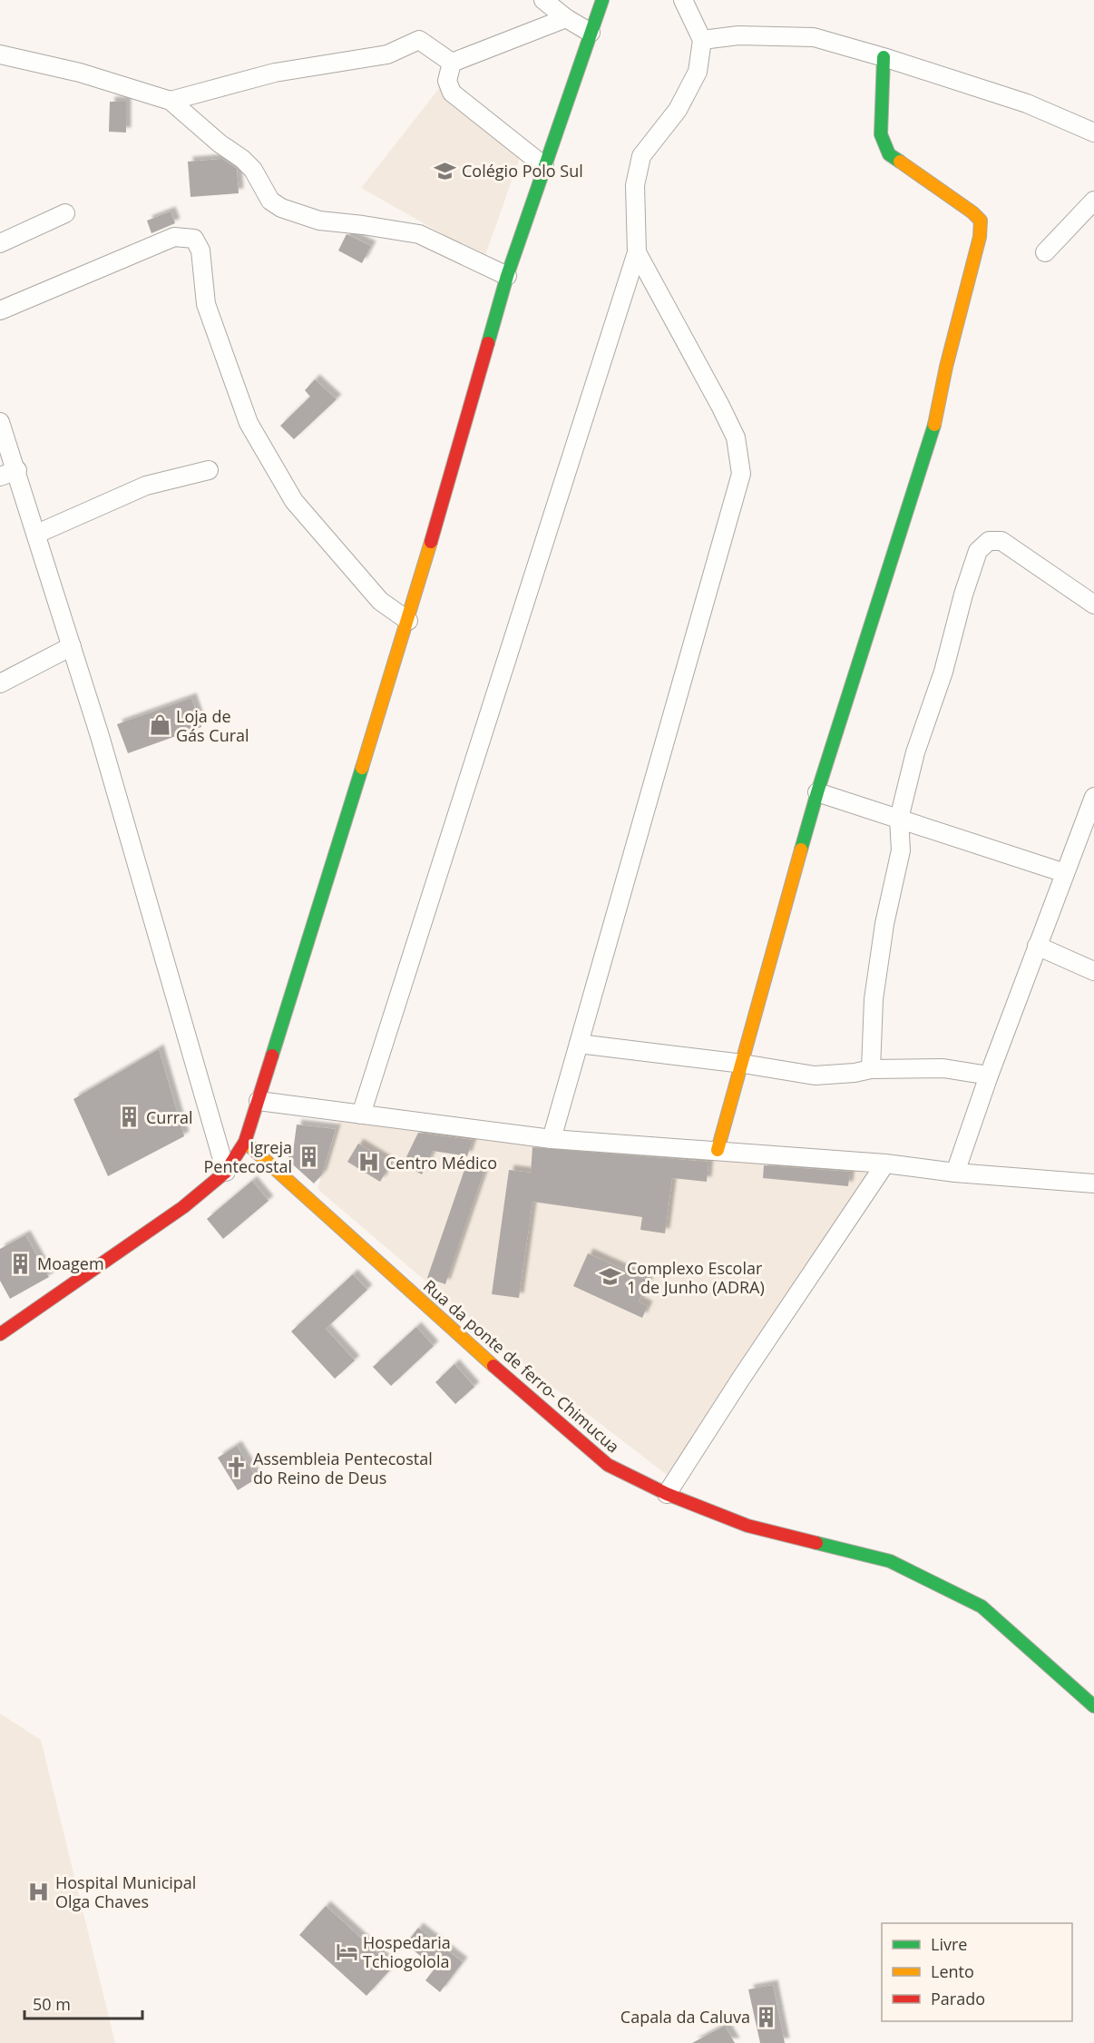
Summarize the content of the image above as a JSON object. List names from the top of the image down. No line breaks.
{"streets":{"street":["Rua da ponte de ferro- Chimucua"]},"places":{"school or university":["Colégio Polo Sul","Complexo Escolar 1 de Junho (ADRA)"],"shop":["Loja de Gás Cural"],"building":["Curral","Igreja Pentecostal","Moagem","Capala da Caluva"],"hospital":["Centro Médico","Hospital Municipal Olga Chaves"],"church":["Assembleia Pentecostal do Reino de Deus"],"hotel":["Hospedaria Tchiogolola"]},"legend":["Livre","Lento","Parado"],"scale_bar":"50 m"}
